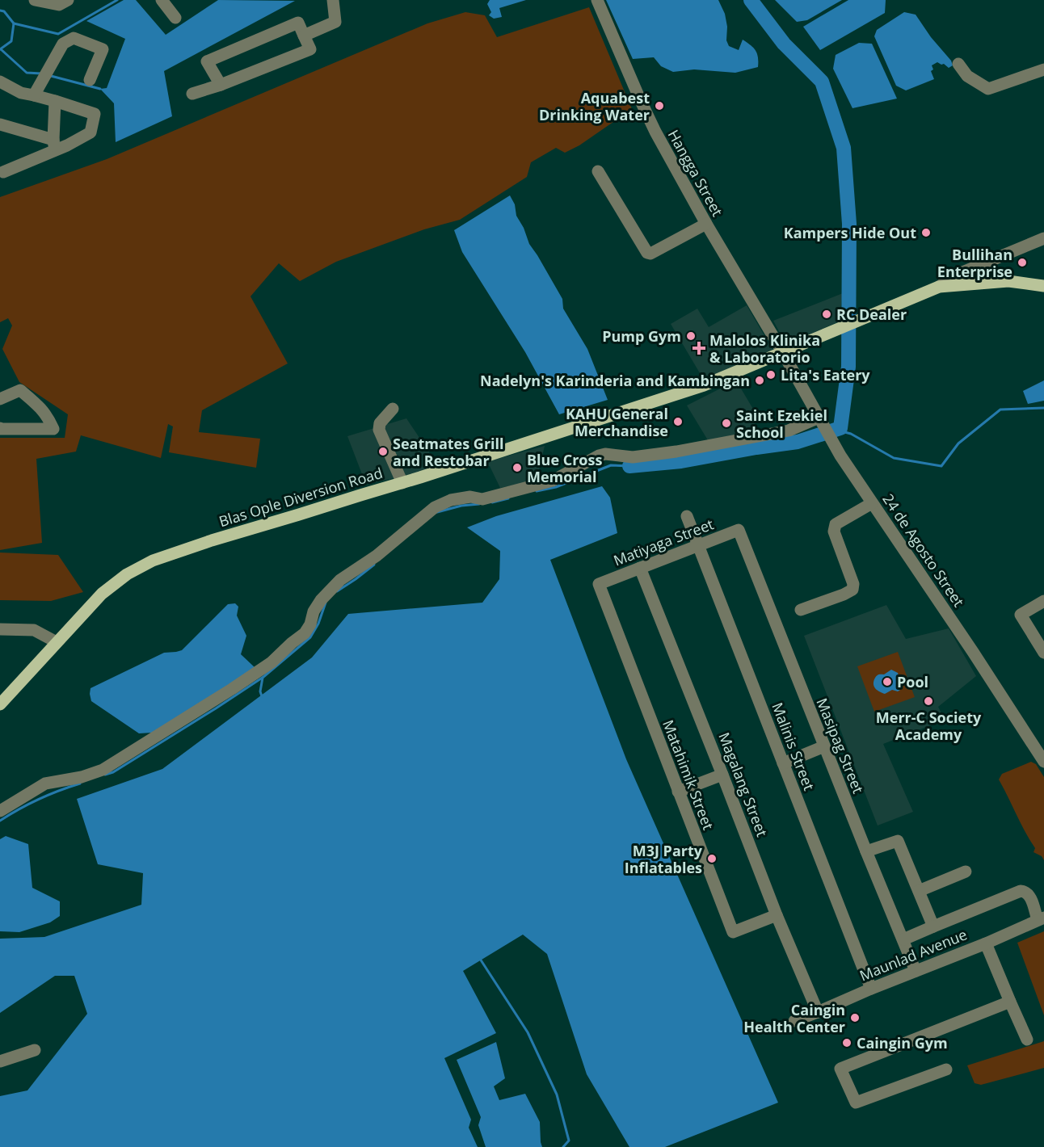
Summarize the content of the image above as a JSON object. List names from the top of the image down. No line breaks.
{"streets":{"main road":["Blas Ople Diversion Road"],"street":["Hangga Street","Matiyaga Street","24 de Agosto Street","Masipag Street","Malinis Street","Matahimik Street","Magalang Street","Maunlad Avenue"]},"crossings":[["Hangga Street","Blas Ople Diversion Road"],["Hangga Street","24 de Agosto Street"],["Blas Ople Diversion Road","24 de Agosto Street"],["Matiyaga Street","Masipag Street"],["Matiyaga Street","Malinis Street"],["Matiyaga Street","Matahimik Street"],["Matiyaga Street","Magalang Street"],["Masipag Street","Maunlad Avenue"],["Malinis Street","Maunlad Avenue"],["Matahimik Street","Magalang Street"],["Magalang Street","Maunlad Avenue"]],"places":{"other":["Aquabest Drinking Water","Kampers Hide Out","Bullihan Enterprise","RC Dealer","Pump Gym","Lita's Eatery","Nadelyn's Karinderia and Kambingan","KAHU General Merchandise","Saint Ezekiel School","Seatmates Grill and Restobar","Blue Cross Memorial","Pool","Merr-C Society Academy","M3J Party Inflatables","Caingin Health Center","Caingin Gym"],"health":["Malolos Klinika & Laboratorio"]}}
